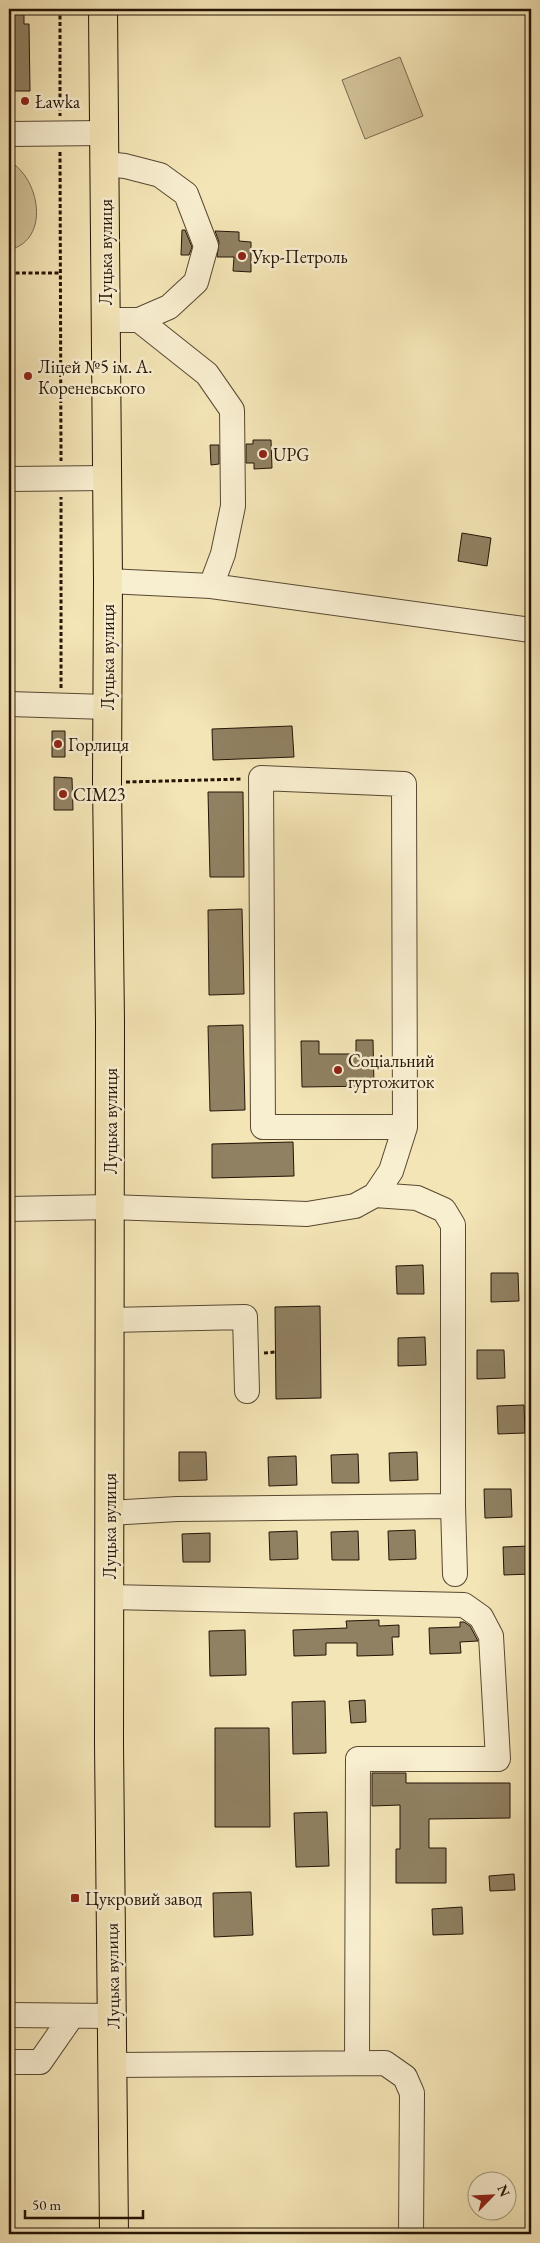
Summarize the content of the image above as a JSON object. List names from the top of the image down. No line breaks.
{"streets":{"main road":["Луцька вулиця"]},"places":{"other":["Ławka","Укр-Петроль","Ліцей №5 ім. А. Кореневського","UPG","Горлиця","СІМ23","Соціальний гуртожиток"],"transit":["Цукровий завод"]},"scale_bar":"50 m","north":"top right"}
